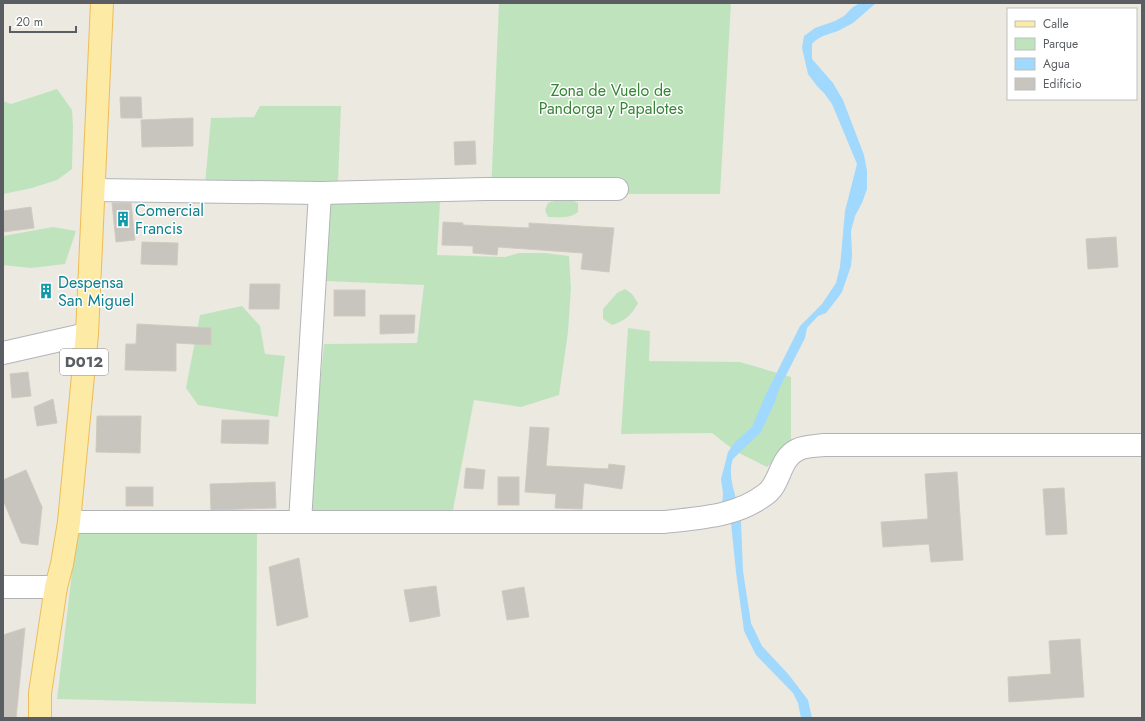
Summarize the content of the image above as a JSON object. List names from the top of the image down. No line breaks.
{"streets":{"main road":["D012"]},"parks":["Zona de Vuelo de Pandorga y Papalotes"],"places":{"building":["Comercial Francis","Despensa San Miguel"]},"legend":["Calle","Parque","Agua","Edificio"],"scale_bar":"20 m"}
